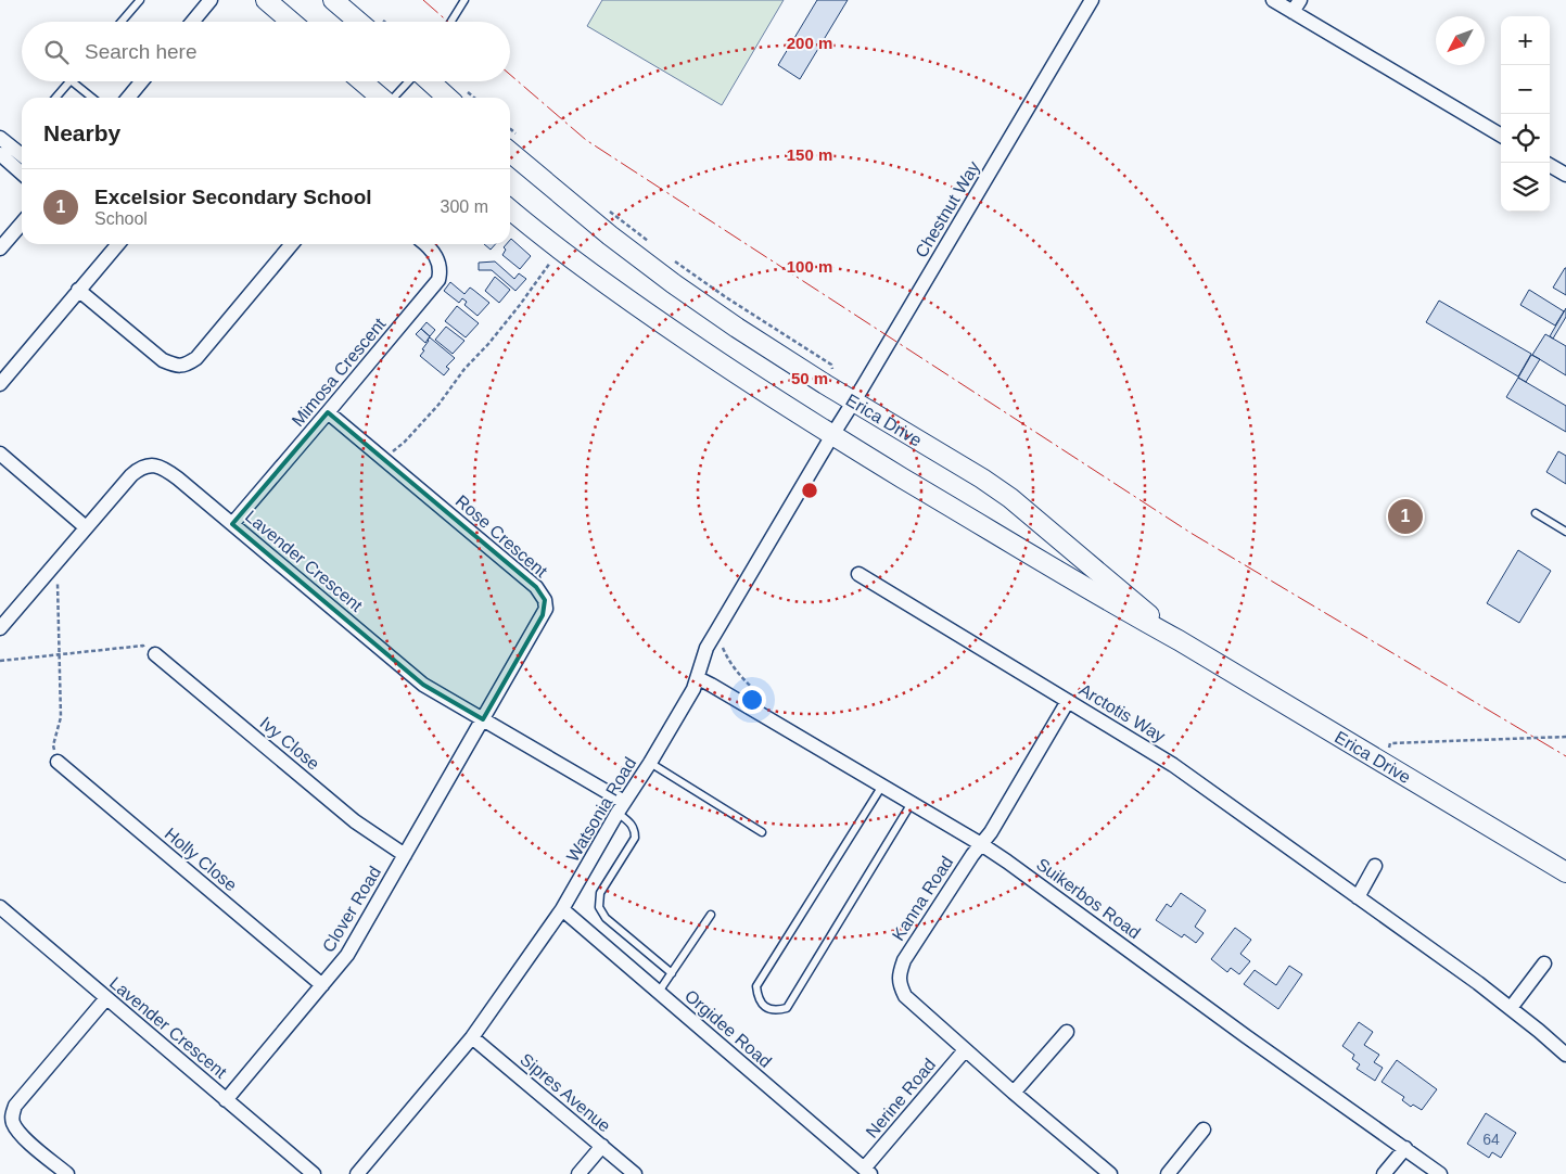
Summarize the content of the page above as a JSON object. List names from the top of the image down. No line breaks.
{"streets":{"main road":["Erica Drive"],"street":["Chestnut Way","Mimosa Crescent","Rose Crescent","Lavender Crescent","Arctotis Way","Ivy Close","Watsonia Road","Holly Close","Kanna Road","Suikerbos Road","Clover Road","Orgidee Road","Sipres Avenue","Nerine Road"]},"crossings":[["Chestnut Way","Erica Drive"],["Chestnut Way","Watsonia Road"],["Mimosa Crescent","Rose Crescent"],["Mimosa Crescent","Lavender Crescent"],["Erica Drive","Watsonia Road"],["Rose Crescent","Lavender Crescent"],["Rose Crescent","Clover Road"],["Lavender Crescent","Watsonia Road"],["Lavender Crescent","Clover Road"],["Arctotis Way","Kanna Road"],["Ivy Close","Clover Road"],["Watsonia Road","Suikerbos Road"],["Watsonia Road","Orgidee Road"],["Watsonia Road","Sipres Avenue"],["Holly Close","Clover Road"],["Kanna Road","Suikerbos Road"],["Kanna Road","Nerine Road"],["Orgidee Road","Nerine Road"]],"house_numbers":["64"],"north":"bottom left","page":{"map_buttons":["+","−"],"search":"Search here","heading":"Nearby","list":[{"mark":"1","name":"Excelsior Secondary School","note":"School","value":"300 m"}],"pins":"1"},"rings":["200 m","150 m","100 m","50 m"]}
